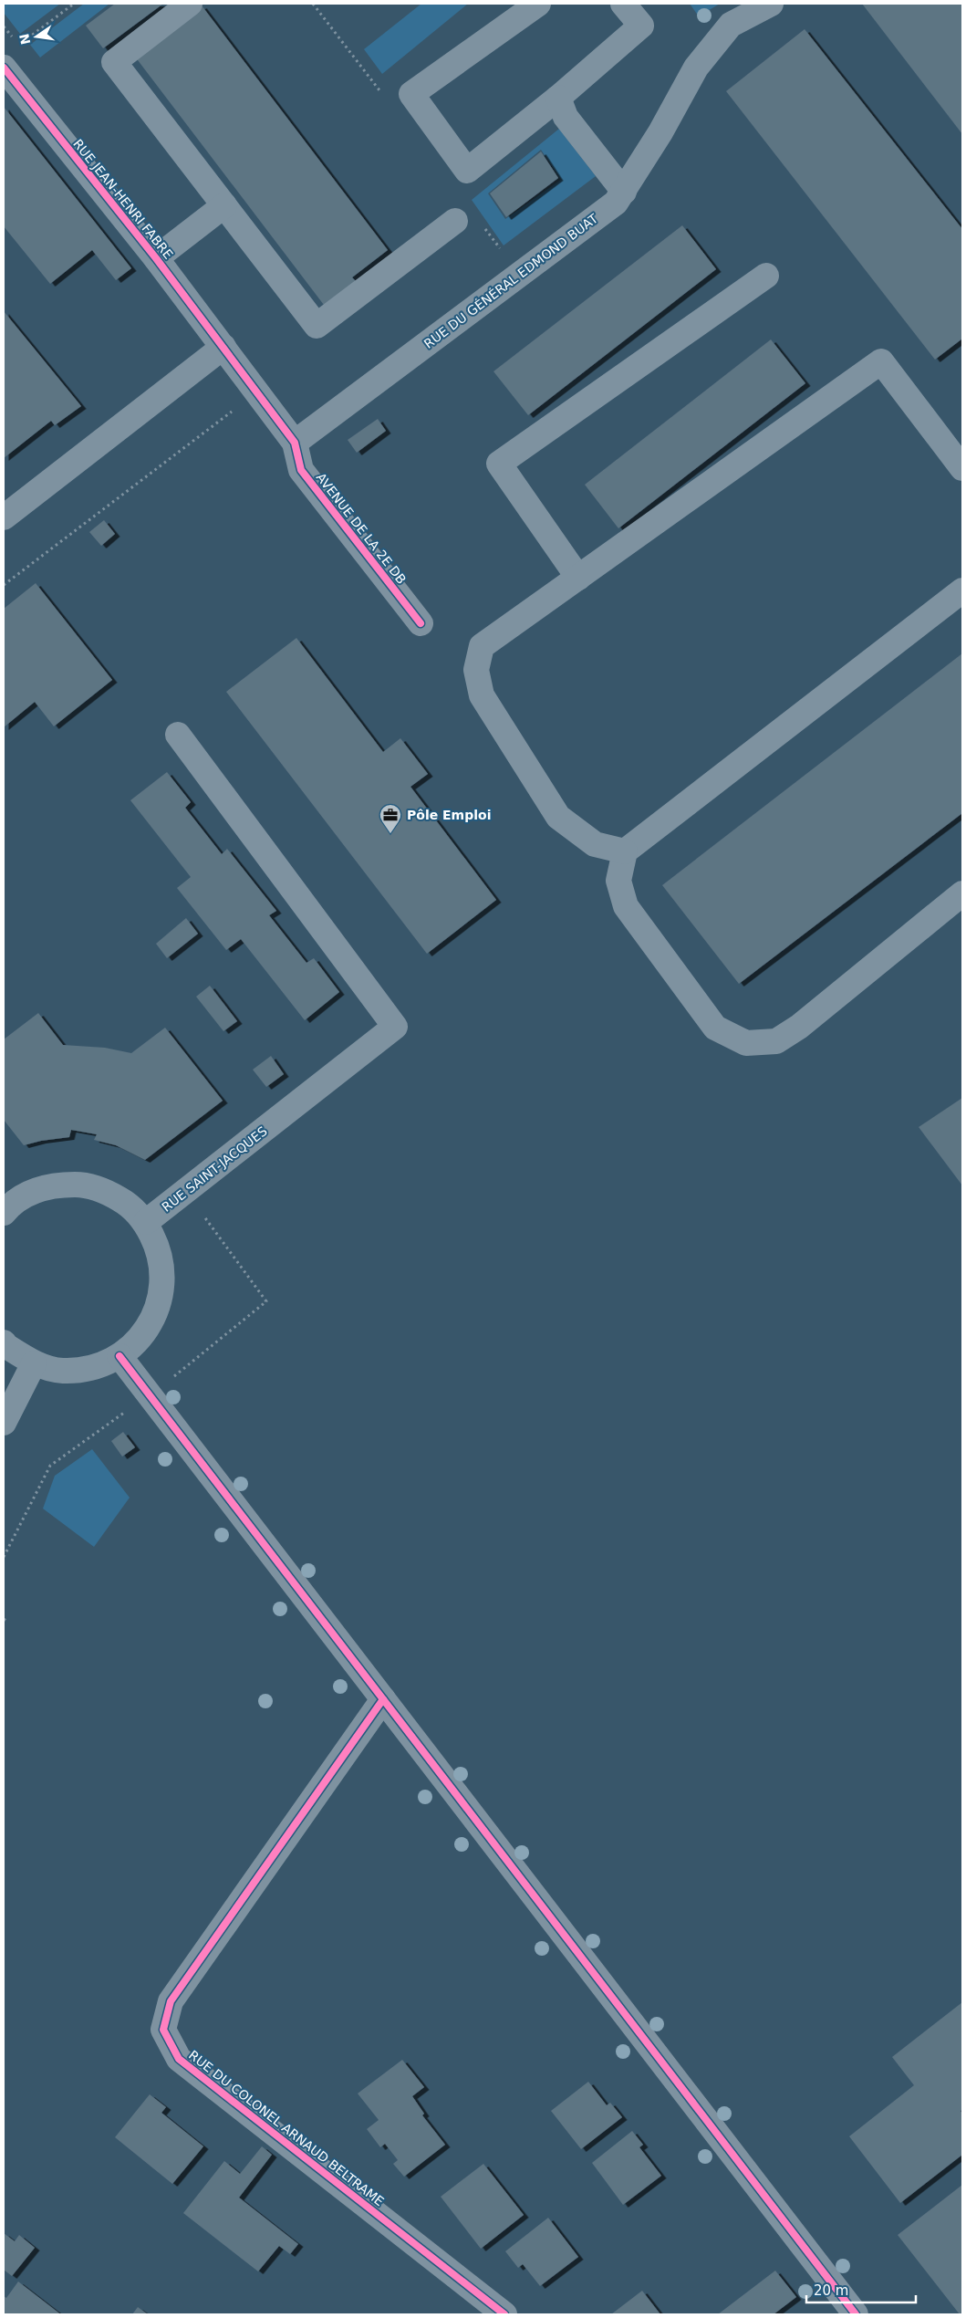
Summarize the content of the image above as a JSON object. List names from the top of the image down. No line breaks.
{"streets":{"street":["RUE JEAN-HENRI FABRE","RUE DU GÉNÉRAL EDMOND BUAT","AVENUE DE LA 2E DB","RUE SAINT-JACQUES","RUE DU COLONEL ARNAUD BELTRAME"]},"crossings":[["RUE DU GÉNÉRAL EDMOND BUAT","AVENUE DE LA 2E DB"]],"places":{"office":["Pôle Emploi"]},"scale_bar":"20 m","north":"left"}
